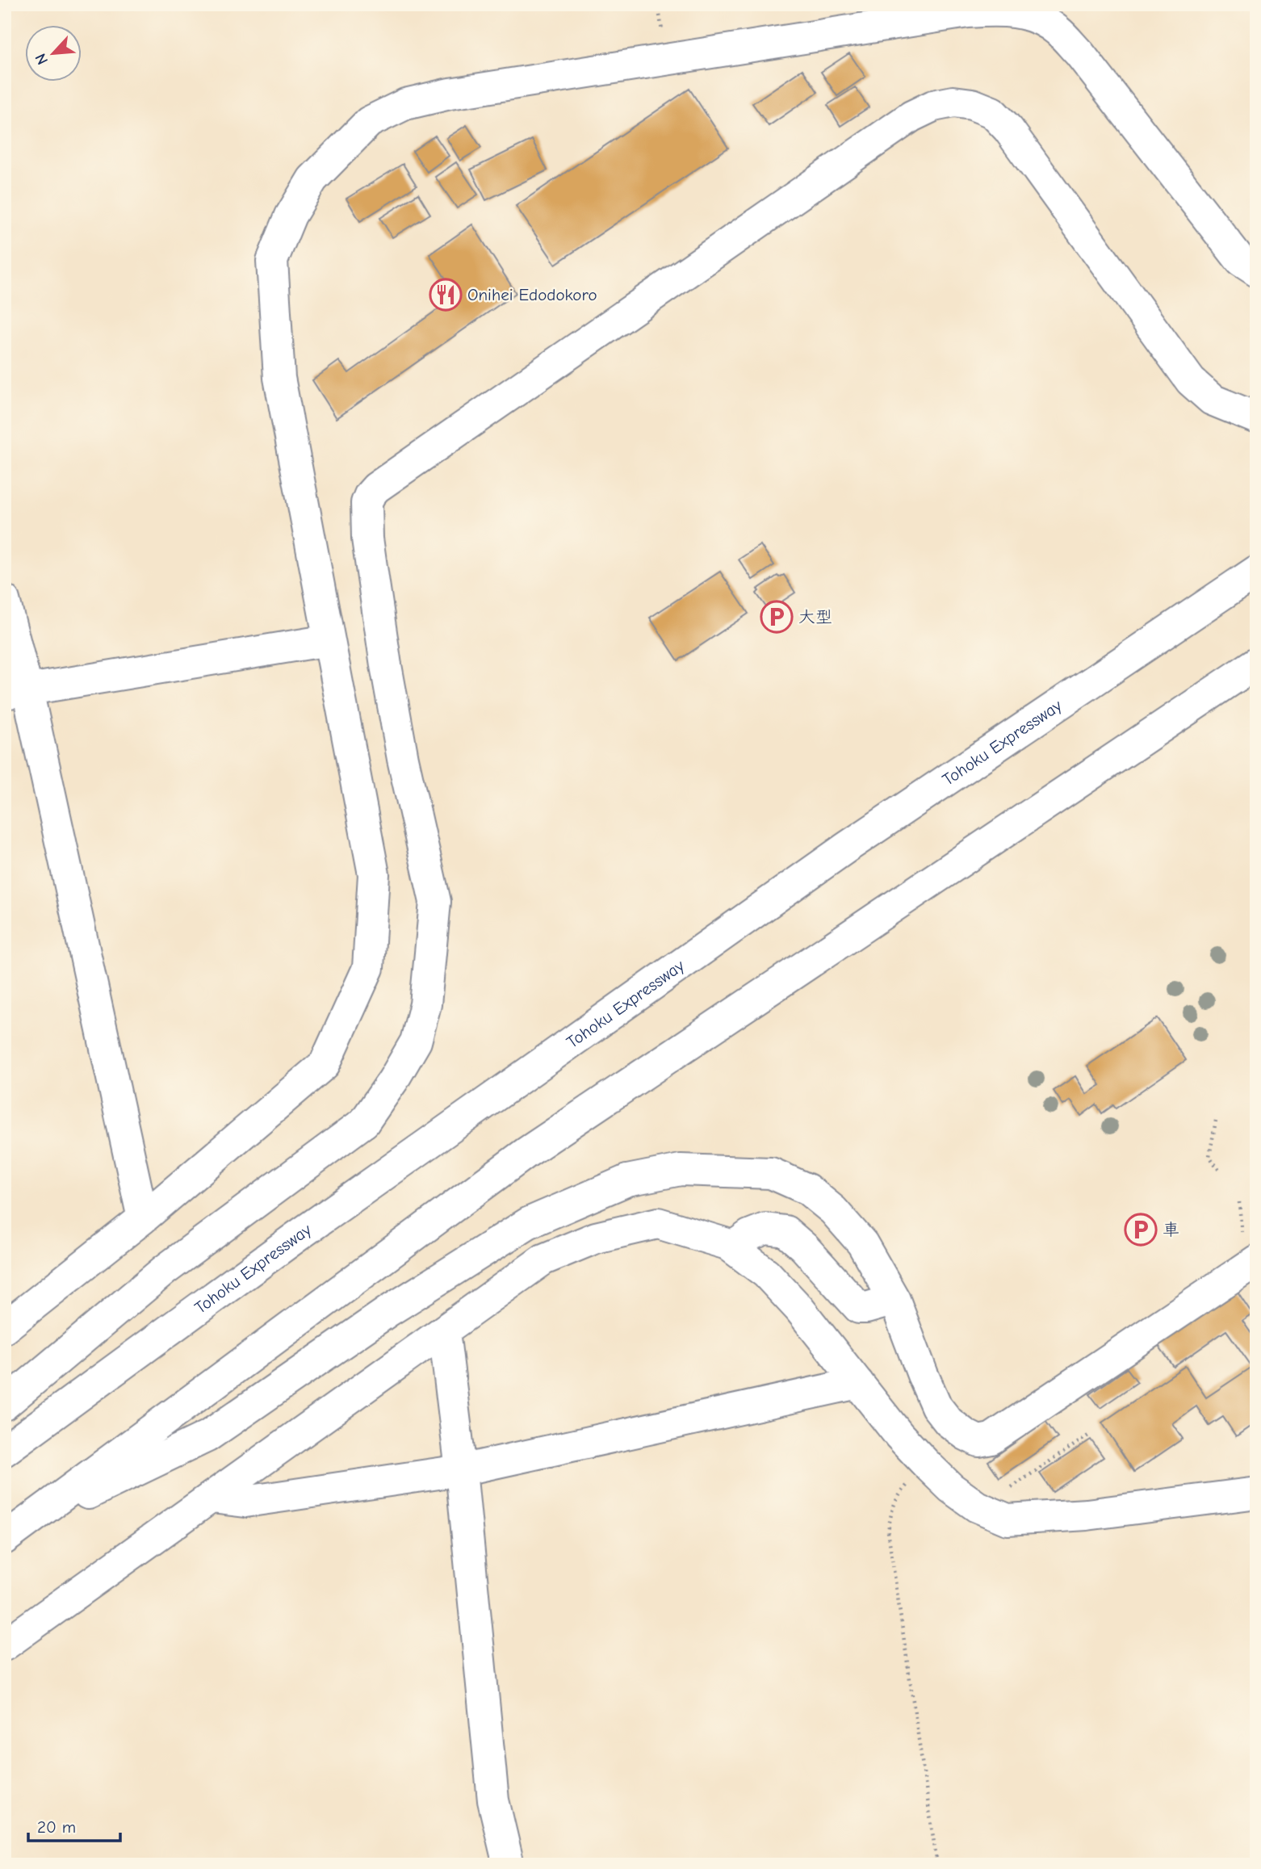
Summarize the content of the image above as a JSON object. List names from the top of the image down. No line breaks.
{"streets":{"main road":["Tohoku Expressway"]},"places":{"restaurant":["Onihei Edodokoro"],"parking":["大型","車"]},"scale_bar":"20 m","north":"bottom left"}
